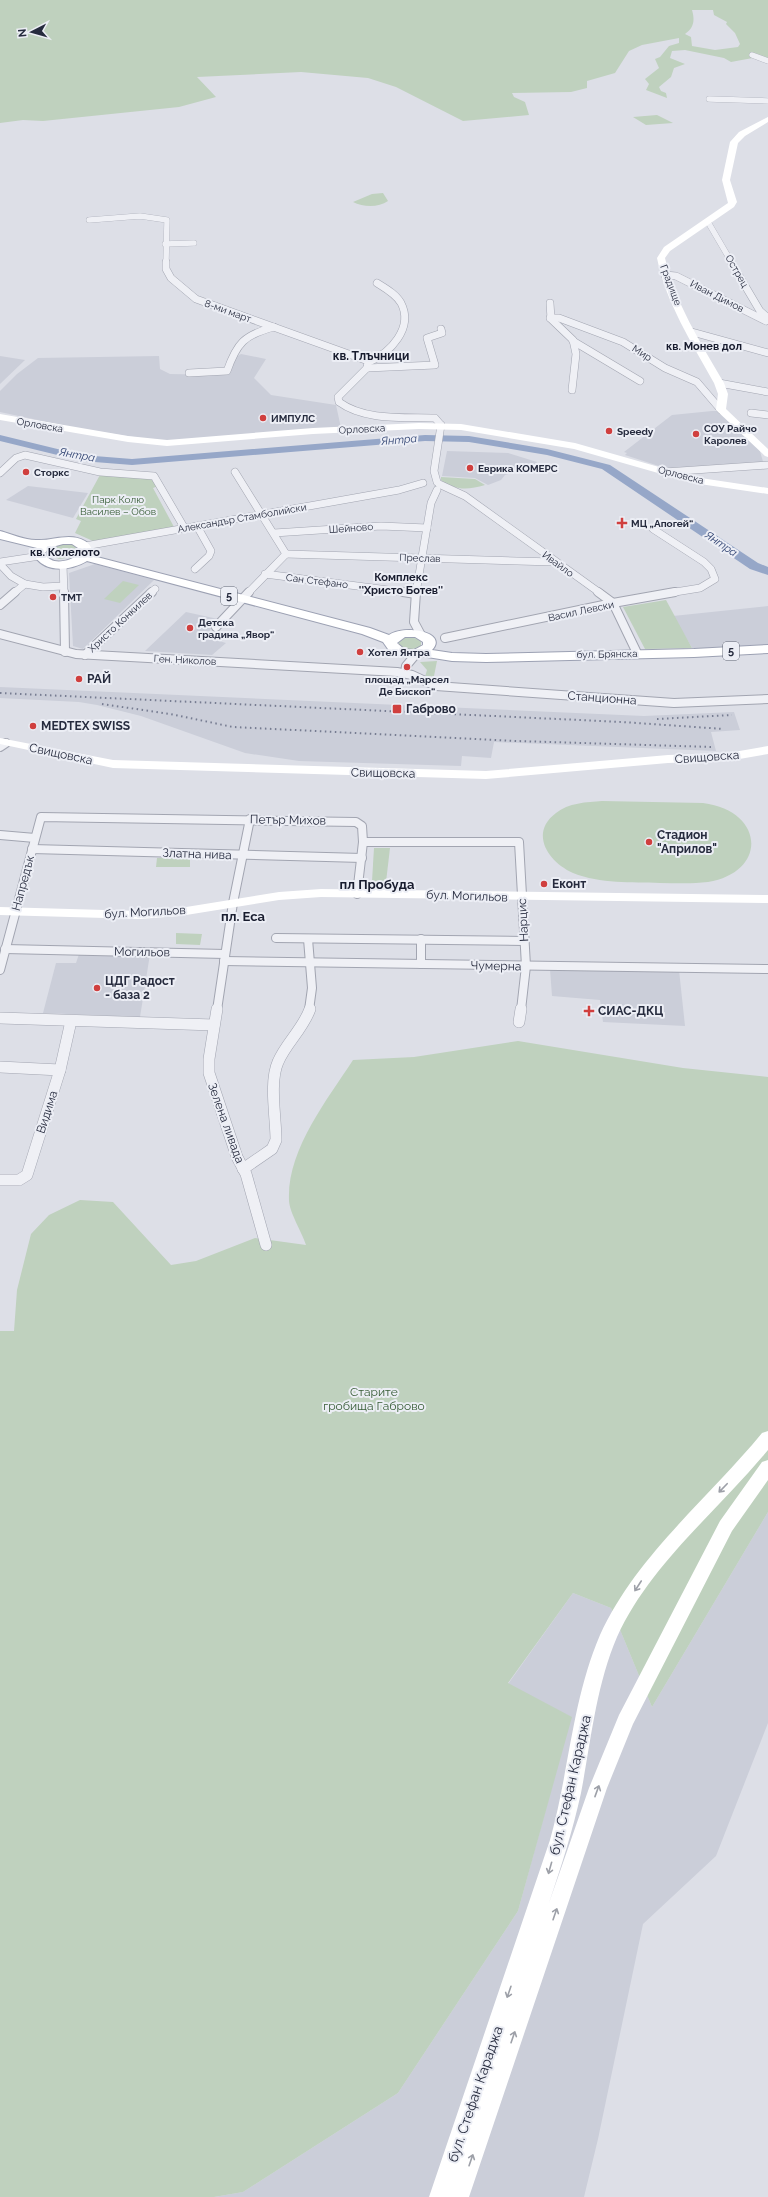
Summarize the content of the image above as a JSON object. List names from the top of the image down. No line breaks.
{"streets":{"main road":["5","бул. Брянска"],"street":["Острец","Градище","Иван Димов","8-ми март","Мир","Орловска","Александър Стамболийски","Шейново","Преслав","Ивайло","Сан Стефано","Васил Левски","Христо Конкилев","Ген. Николов","Станционна","Свищовска","Петър Михов","Златна нива","Напредък","бул. Могильов","Нарцис","Могильов","Чумерна","Видима","Зелена ливада","бул. Стефан Караджа"]},"crossings":[["Острец","Градище"],["Градище","Иван Димов"],["Градище","Мир"],["Александър Стамболийски","Ивайло"],["Александър Стамболийски","5"],["Преслав","Ивайло"],["Ивайло","Васил Левски"],["5","бул. Брянска"],["Христо Конкилев","Ген. Николов"],["Ген. Николов","Станционна"],["Петър Михов","Напредък"],["Петър Михов","Нарцис"],["Петър Михов","Зелена ливада"],["Златна нива","Напредък"],["Златна нива","Зелена ливада"],["Напредък","бул. Могильов"],["Напредък","Могильов"],["бул. Могильов","Нарцис"],["бул. Могильов","Зелена ливада"],["Нарцис","Чумерна"],["Могильов","Чумерна"],["Могильов","Зелена ливада"],["Чумерна","Зелена ливада"]],"districts":["кв. Монев дол","кв. Тлъчници","кв. Колелото","Комплекс ''Христо Ботев''","пл Пробуда","пл. Еса"],"water":["Янтра"],"parks":["Парк Колю Василев – Обов","Старите гробища Габрово"],"places":{"other":["ИМПУЛС","Speedy","СОУ Райчо Каролев","Еврика КОМЕРС","Сторкс","TMT","Детска градина „Явор“","Хотел Янтра","площад „Марсел Де Бископ“","РАЙ","MEDTEX SWISS","Стадион \"Априлов\"","Еконт","ЦДГ Радост - база 2"],"health":["МЦ „Апогей“","СИАС-ДКЦ"],"transit":["Габрово"]},"north":"left"}
